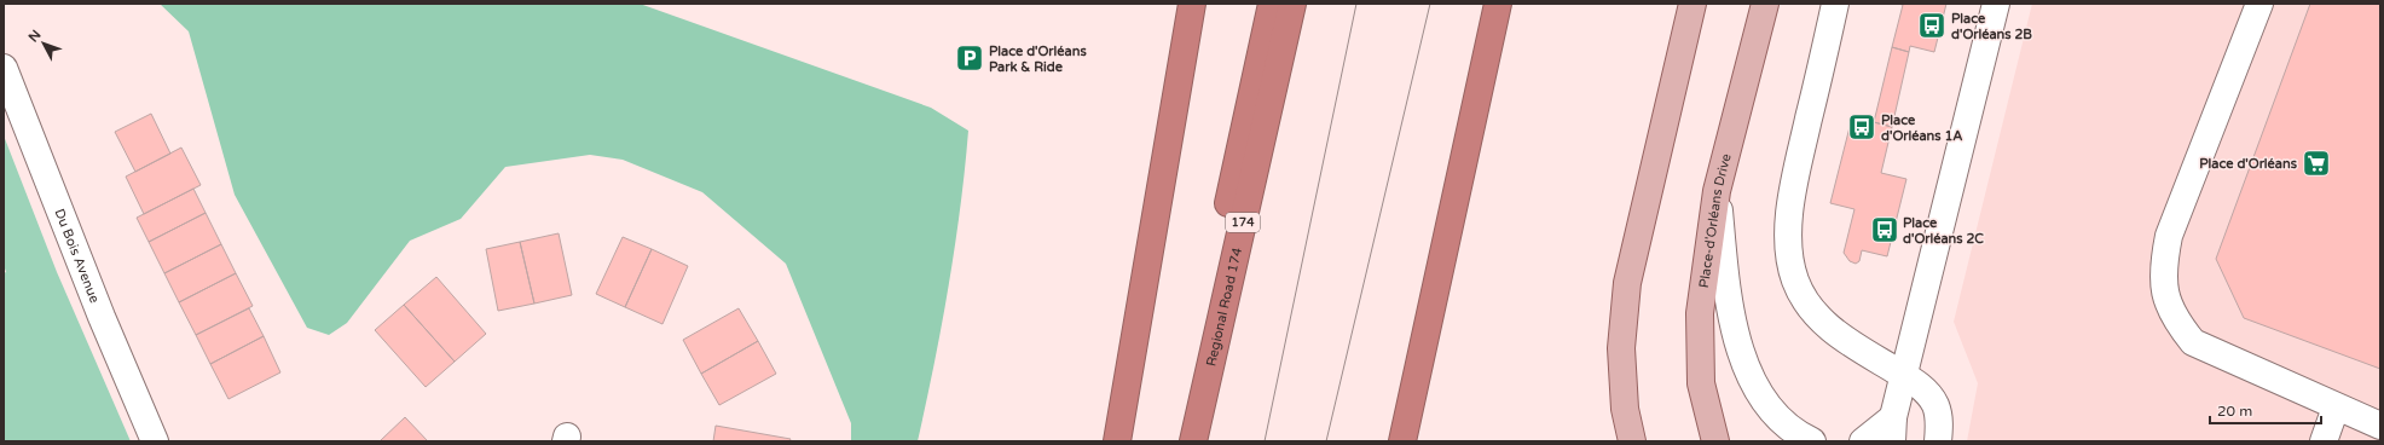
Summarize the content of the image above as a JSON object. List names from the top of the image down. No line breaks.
{"streets":{"highway":["174","Regional Road 174"],"main road":["Place-d'Orléans Drive"],"street":["Du Bois Avenue"]},"places":{"bus stop":["Place d'Orléans 2B","Place d'Orléans 1A","Place d'Orléans 2C"],"parking":["Place d'Orléans Park & Ride"],"supermarket":["Place d'Orléans"]},"scale_bar":"20 m","north":"top left"}
